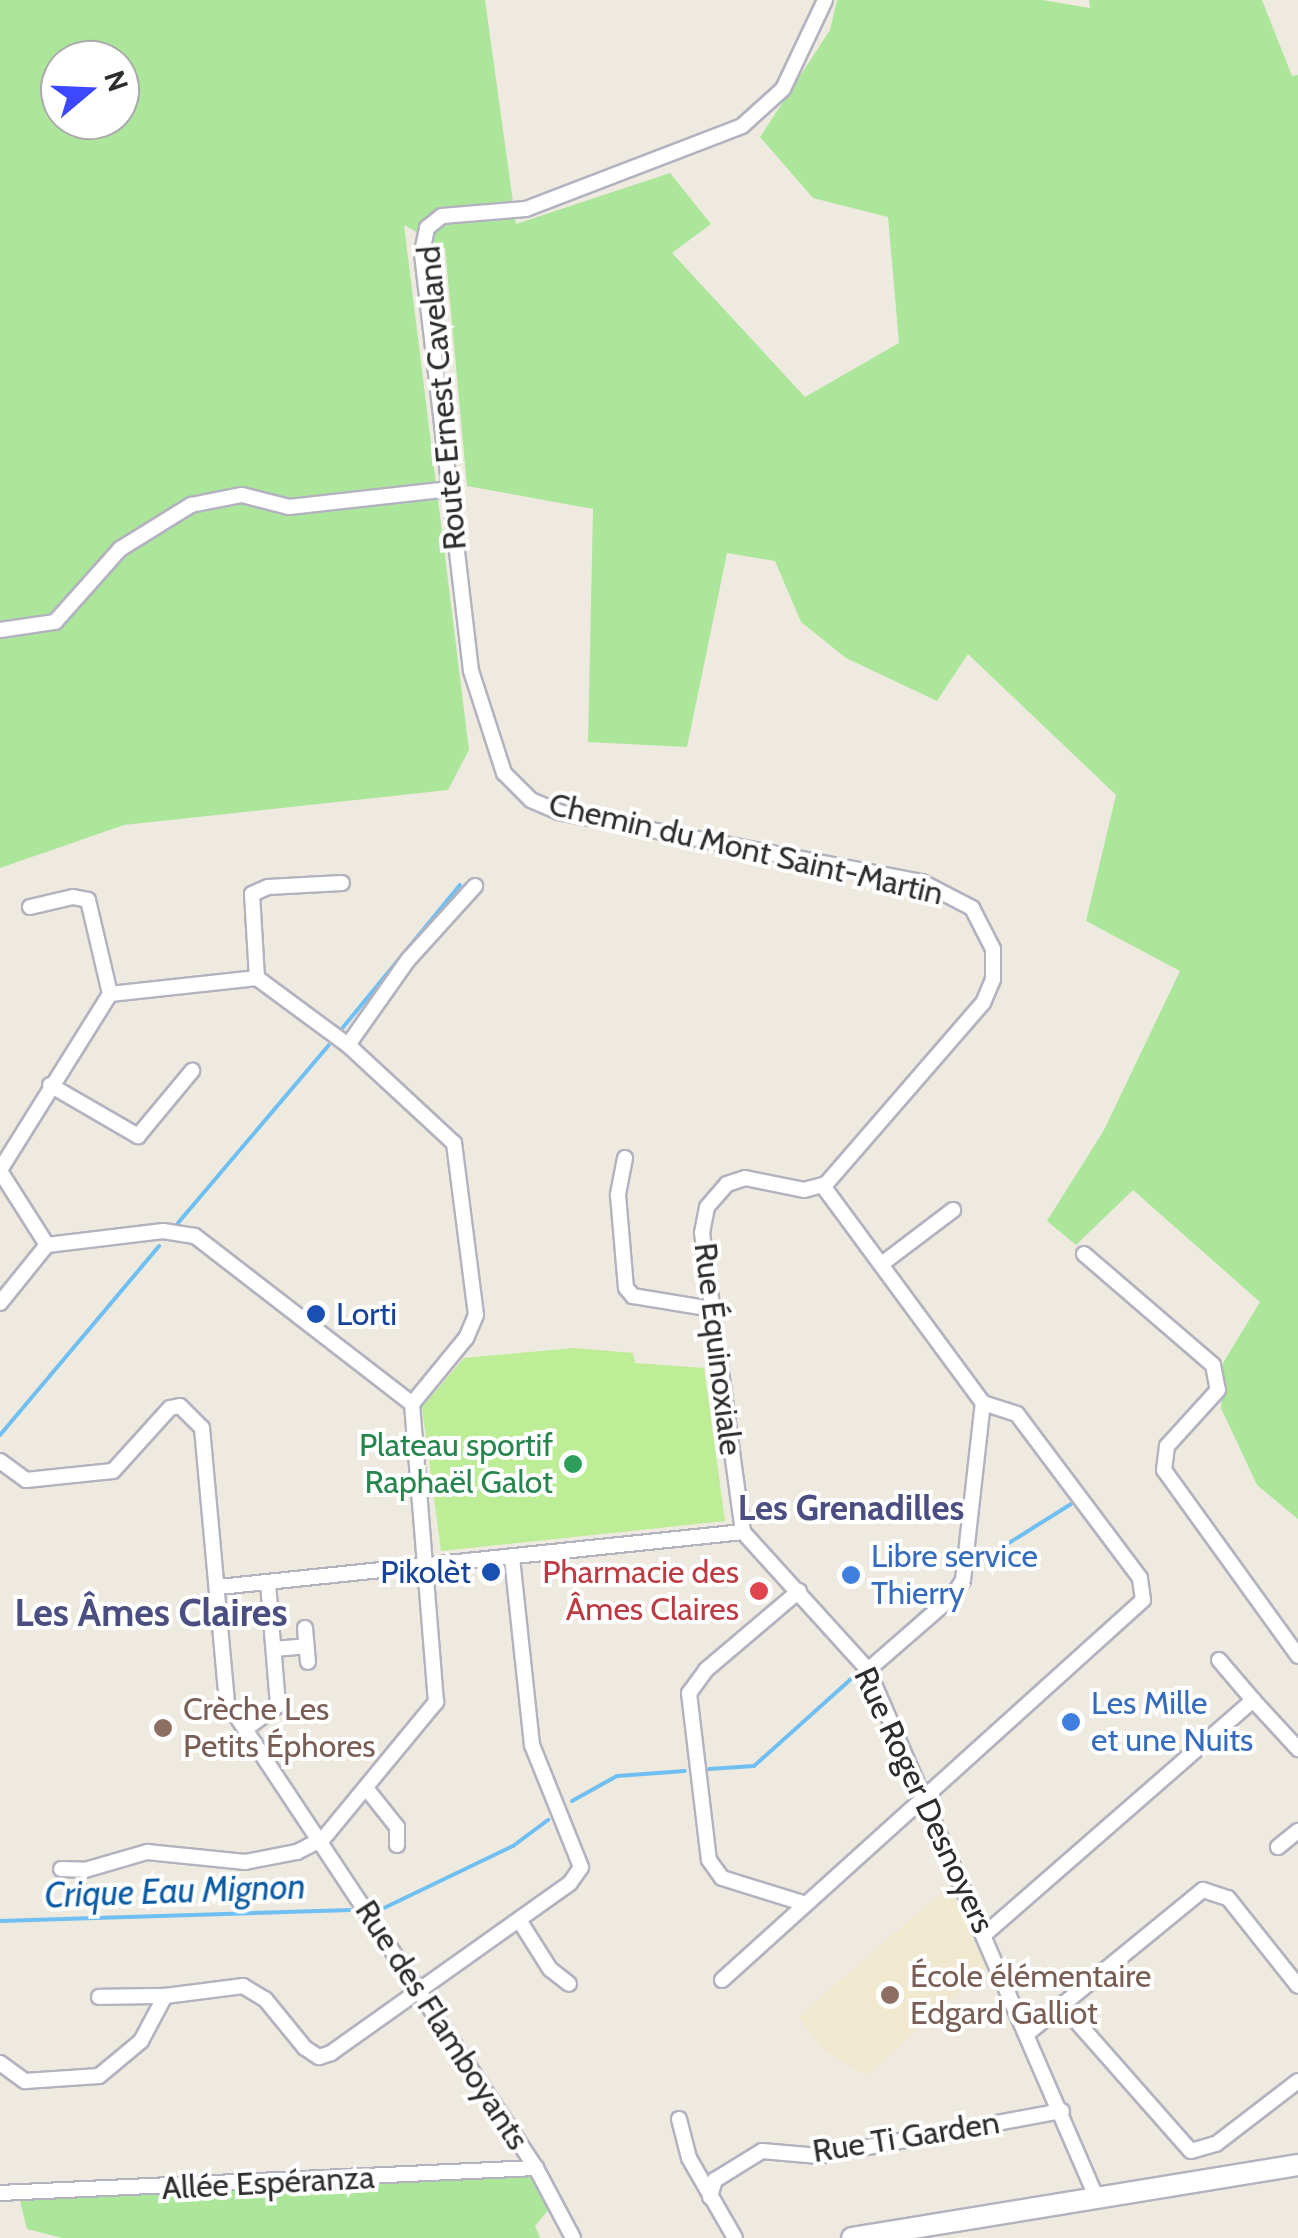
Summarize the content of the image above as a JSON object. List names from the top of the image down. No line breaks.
{"streets":{"street":["Route Ernest Caveland","Chemin du Mont Saint-Martin","Rue Équinoxiale","Rue Roger Desnoyers","Rue des Flamboyants","Rue Ti Garden","Allée Espéranza"]},"crossings":[["Route Ernest Caveland","Chemin du Mont Saint-Martin"],["Chemin du Mont Saint-Martin","Rue Équinoxiale"],["Rue Équinoxiale","Rue Roger Desnoyers"],["Rue Roger Desnoyers","Rue Ti Garden"],["Rue des Flamboyants","Allée Espéranza"]],"districts":["Les Grenadilles","Les Âmes Claires"],"water":["Crique Eau Mignon"],"places":["Lorti","Plateau sportif Raphaël Galot","Pikolèt","Libre service Thierry","Pharmacie des Âmes Claires","Les Mille et une Nuits","Crèche Les Petits Éphores","École élémentaire Edgard Galliot"],"north":"right"}
